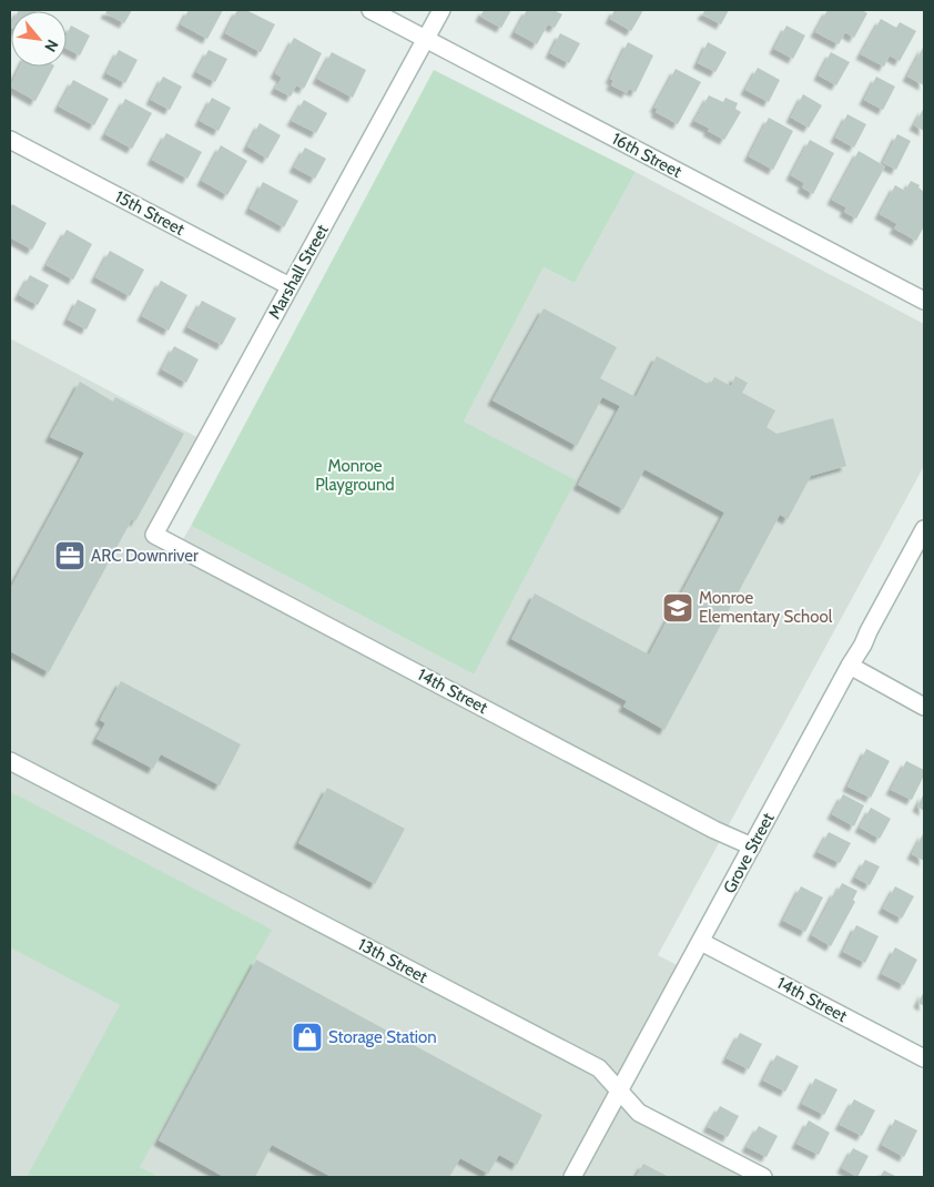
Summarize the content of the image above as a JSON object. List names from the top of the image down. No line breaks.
{"streets":{"street":["16th Street","15th Street","Marshall Street","14th Street","Grove Street","13th Street"]},"crossings":[["16th Street","Marshall Street"],["15th Street","Marshall Street"],["Marshall Street","14th Street"],["14th Street","Grove Street"],["Grove Street","13th Street"]],"parks":["Monroe Playground"],"places":{"office":["ARC Downriver"],"school or university":["Monroe Elementary School"],"shop":["Storage Station"]},"north":"bottom right"}
